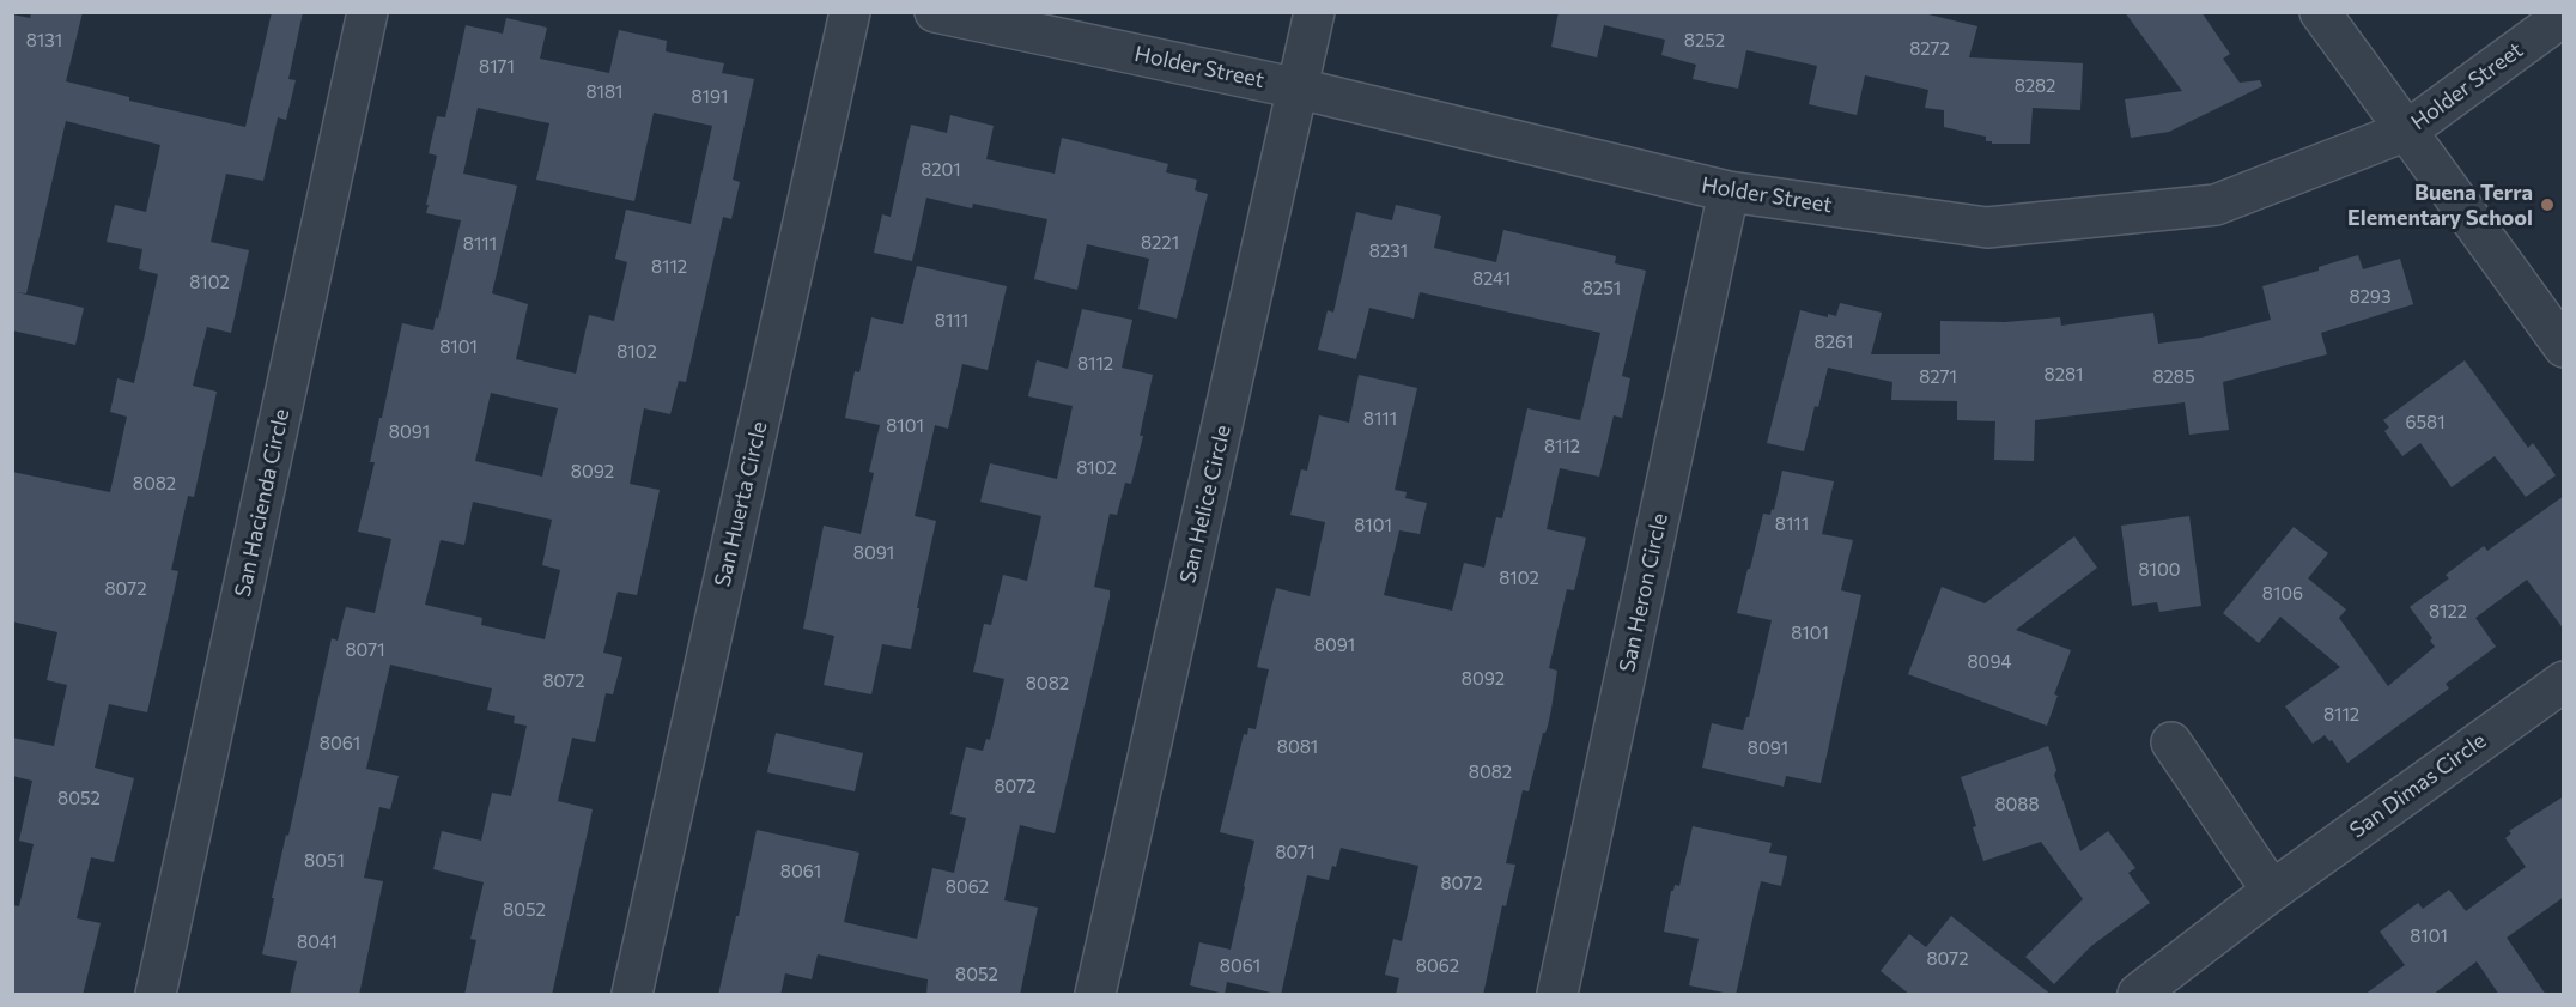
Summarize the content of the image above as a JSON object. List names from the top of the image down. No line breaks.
{"streets":{"street":["Holder Street","San Hacienda Circle","San Huerta Circle","San Helice Circle","San Heron Circle","San Dimas Circle"]},"crossings":[["Holder Street","San Helice Circle"],["Holder Street","San Heron Circle"]],"places":["Buena Terra Elementary School"],"house_numbers":["8131","8252","8272","8171","8282","8181","8191","8201","8221","8111","8231","8112","8241","8102","8251","8293","8111","8261","8101","8102","8112","8281","8271","8285","8111","6581","8101","8091","8112","8102","8092","8082","8111","8101","8091","8100","8102","8072","8106","8122","8101","8091","8071","8094","8092","8072","8082","8112","8061","8081","8091","8082","8072","8052","8088","8071","8051","8061","8072","8062","8052","8101","8041","8072","8061","8062","8052"]}
